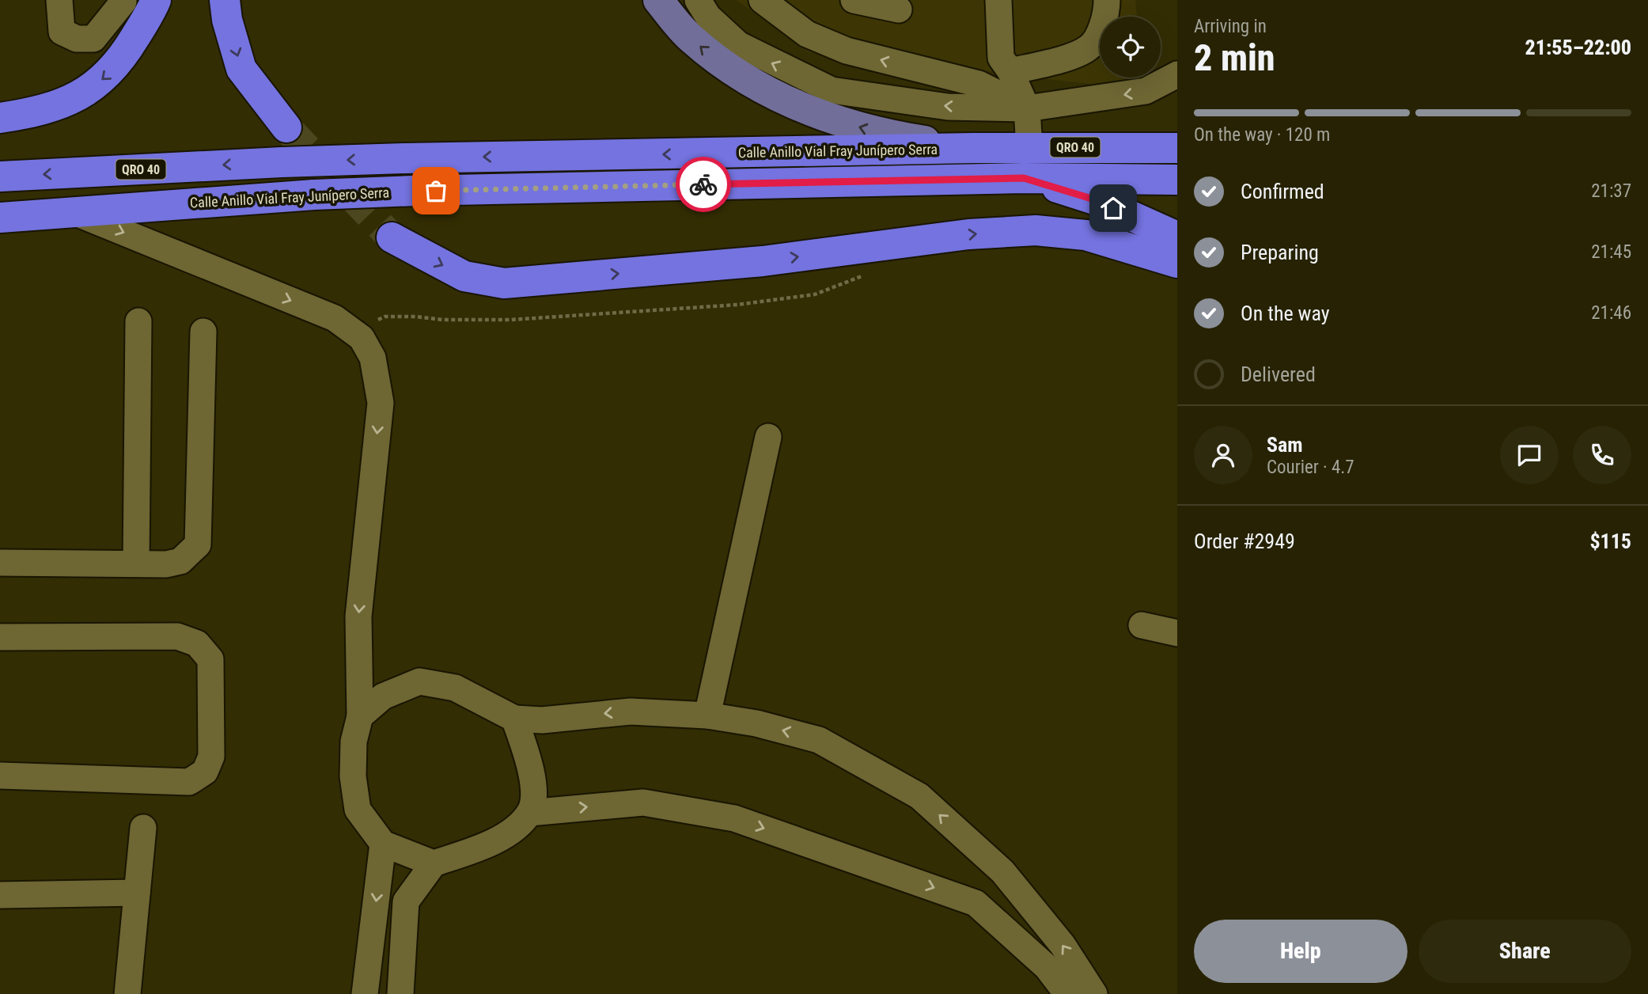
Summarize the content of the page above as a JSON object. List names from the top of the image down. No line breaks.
{"streets":{"highway":["QRO 40","Calle Anillo Vial Fray Junípero Serra"]},"page":{"heading":["2 min","Arriving in","21:55–22:00"],"panel":["Sam","Courier · 4.7","Order #2949","$115"],"bar":"On the way · 120 m","list":[["Confirmed","21:37"],["Preparing","21:45"],["On the way","21:46"],"Delivered"],"buttons":["Help","Share"]}}
